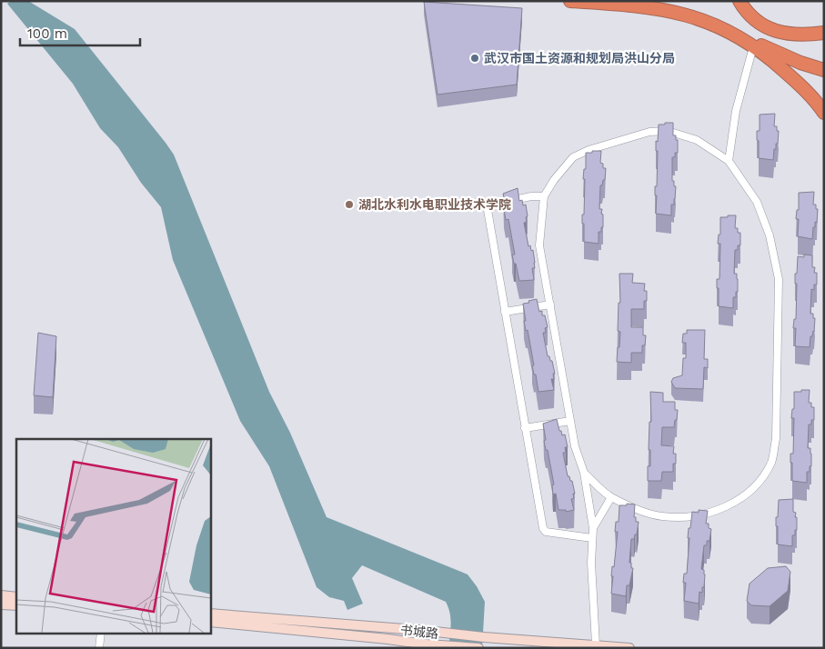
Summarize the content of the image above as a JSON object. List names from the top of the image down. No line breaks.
{"streets":{"main road":["书城路"]},"places":["武汉市国土资源和规划局洪山分局","湖北水利水电职业技术学院"],"scale_bar":"100 m"}
